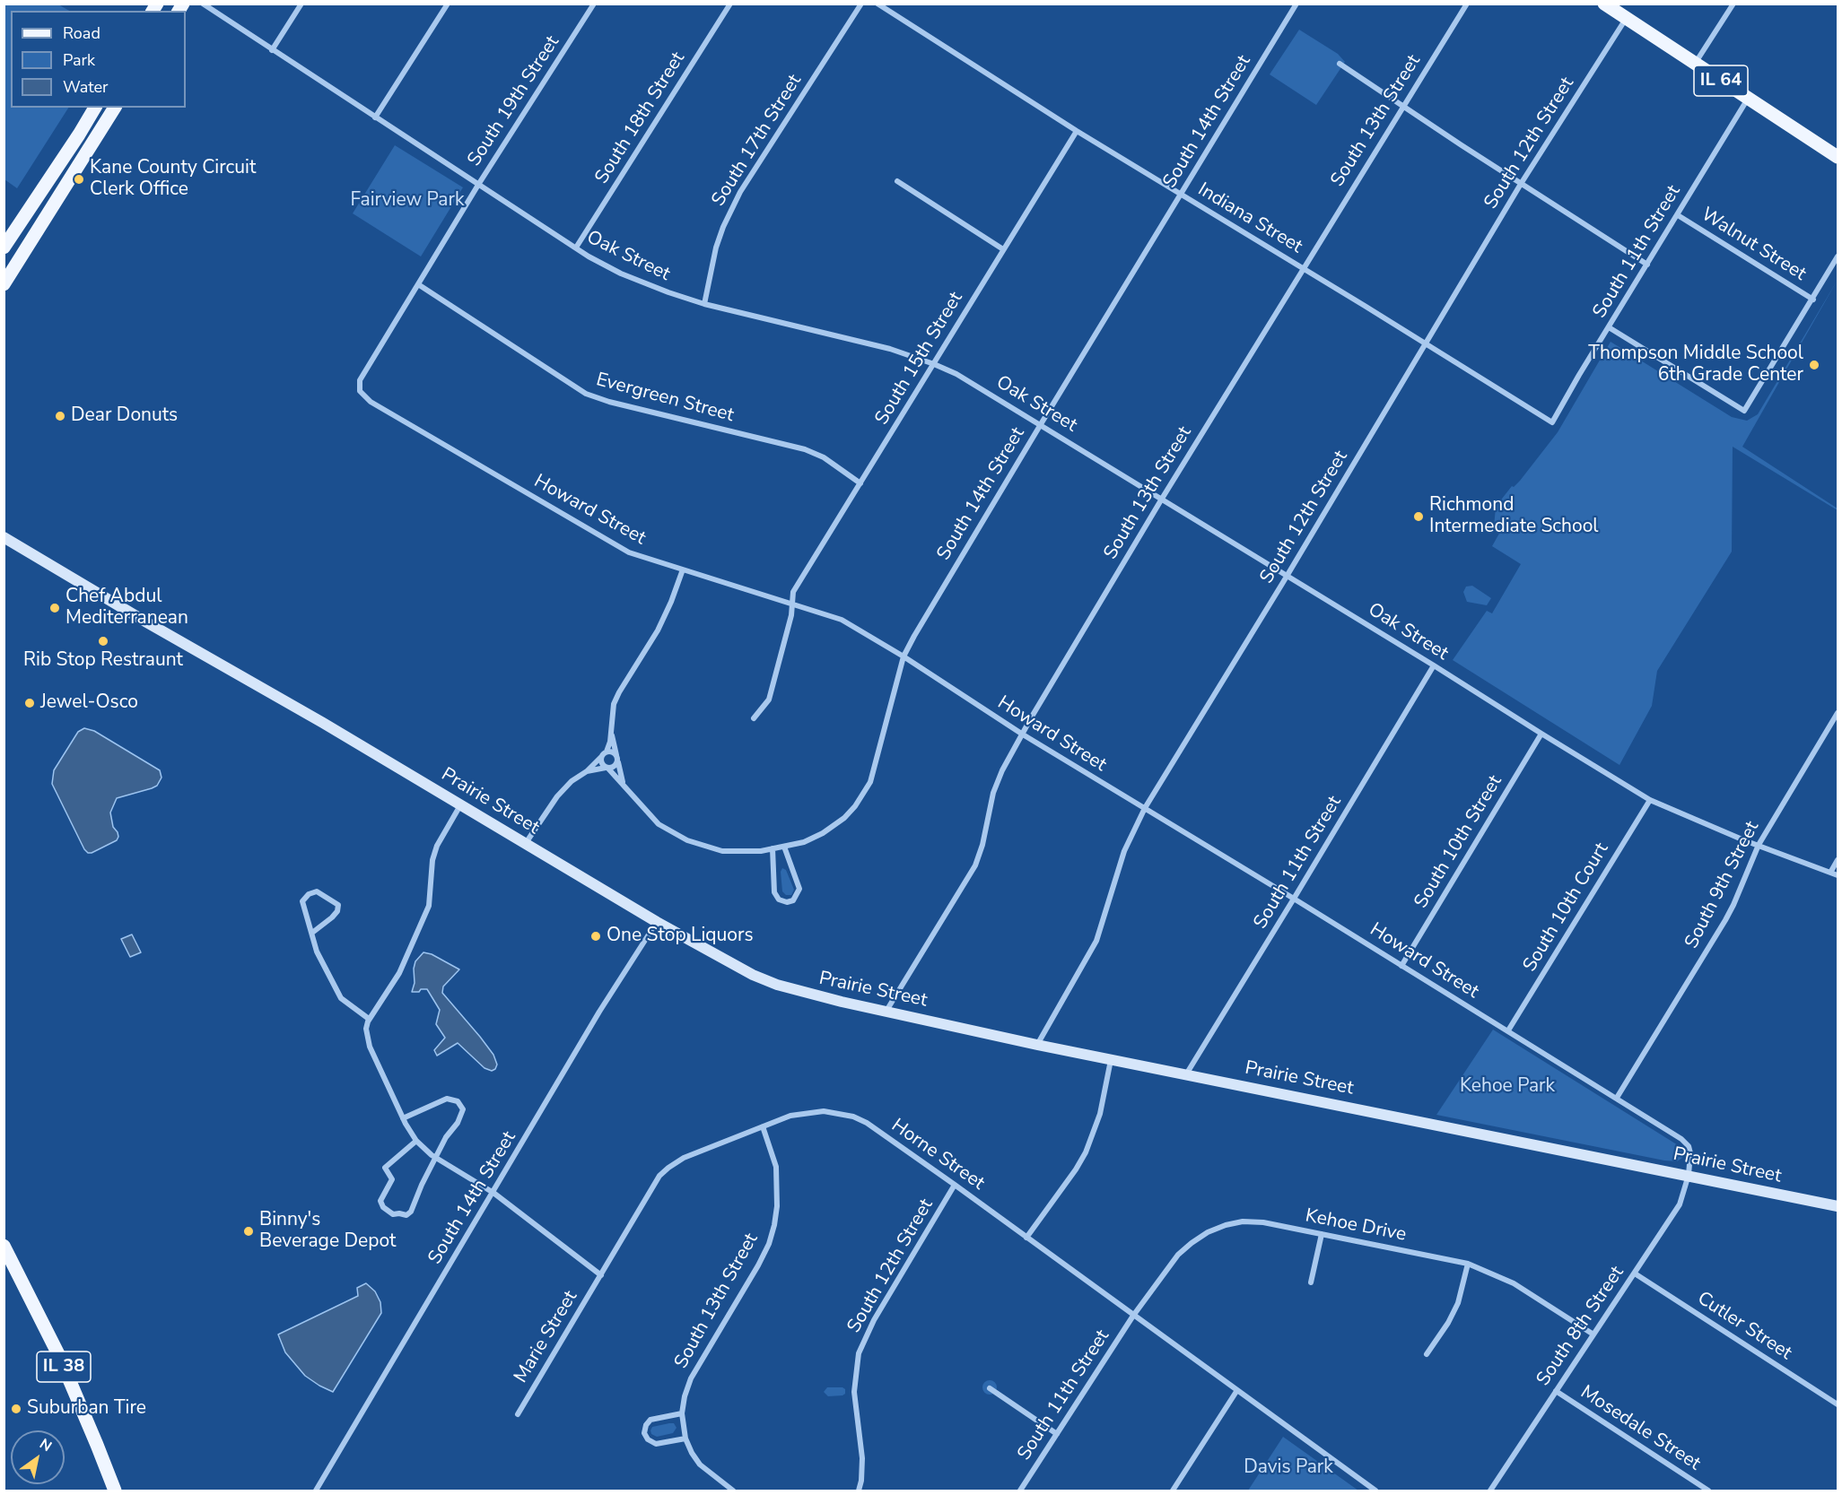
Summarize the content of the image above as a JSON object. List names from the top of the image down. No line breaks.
{"streets":{"main road":["IL 64","IL 38"],"street":["South 19th Street","South 18th Street","South 13th Street","South 14th Street","South 17th Street","South 12th Street","Indiana Street","Walnut Street","South 11th Street","Oak Street","South 15th Street","Evergreen Street","Howard Street","Prairie Street","South 10th Street","South 9th Street","South 10th Court","Horne Street","Kehoe Drive","South 8th Street","Cutler Street","Marie Street","Mosedale Street"]},"crossings":[["IL 64","South 12th Street"],["IL 64","South 11th Street"],["South 19th Street","Oak Street"],["South 19th Street","Evergreen Street"],["South 19th Street","Howard Street"],["South 18th Street","Oak Street"],["South 13th Street","Indiana Street"],["South 13th Street","Oak Street"],["South 13th Street","Howard Street"],["South 13th Street","Prairie Street"],["South 13th Street","Horne Street"],["South 14th Street","Indiana Street"],["South 14th Street","Oak Street"],["South 14th Street","Howard Street"],["South 14th Street","Prairie Street"],["South 17th Street","Oak Street"],["South 12th Street","Indiana Street"],["South 12th Street","Oak Street"],["South 12th Street","Howard Street"],["South 12th Street","Prairie Street"],["South 12th Street","Horne Street"],["Indiana Street","South 11th Street"],["Indiana Street","South 15th Street"],["Walnut Street","South 11th Street"],["South 11th Street","Oak Street"],["South 11th Street","Howard Street"],["South 11th Street","Prairie Street"],["South 11th Street","Horne Street"],["South 11th Street","Kehoe Drive"],["Oak Street","South 15th Street"],["Oak Street","South 10th Street"],["Oak Street","South 9th Street"],["Oak Street","South 10th Court"],["South 15th Street","Evergreen Street"],["South 15th Street","Howard Street"],["Howard Street","Prairie Street"],["Howard Street","South 10th Street"],["Howard Street","South 9th Street"],["Howard Street","South 10th Court"],["Howard Street","South 8th Street"],["Prairie Street","South 8th Street"],["Horne Street","Kehoe Drive"],["Horne Street","Marie Street"],["Kehoe Drive","South 8th Street"],["South 8th Street","Cutler Street"],["South 8th Street","Mosedale Street"]],"parks":["Fairview Park","Kehoe Park","Davis Park"],"places":["Kane County Circuit Clerk Office","Thompson Middle School 6th Grade Center","Dear Donuts","Richmond Intermediate School","Chef Abdul Mediterranean","Rib Stop Restraunt","Jewel-Osco","One Stop Liquors","Binny's Beverage Depot","Suburban Tire"],"legend":["Road","Park","Water"],"north":"top right"}
